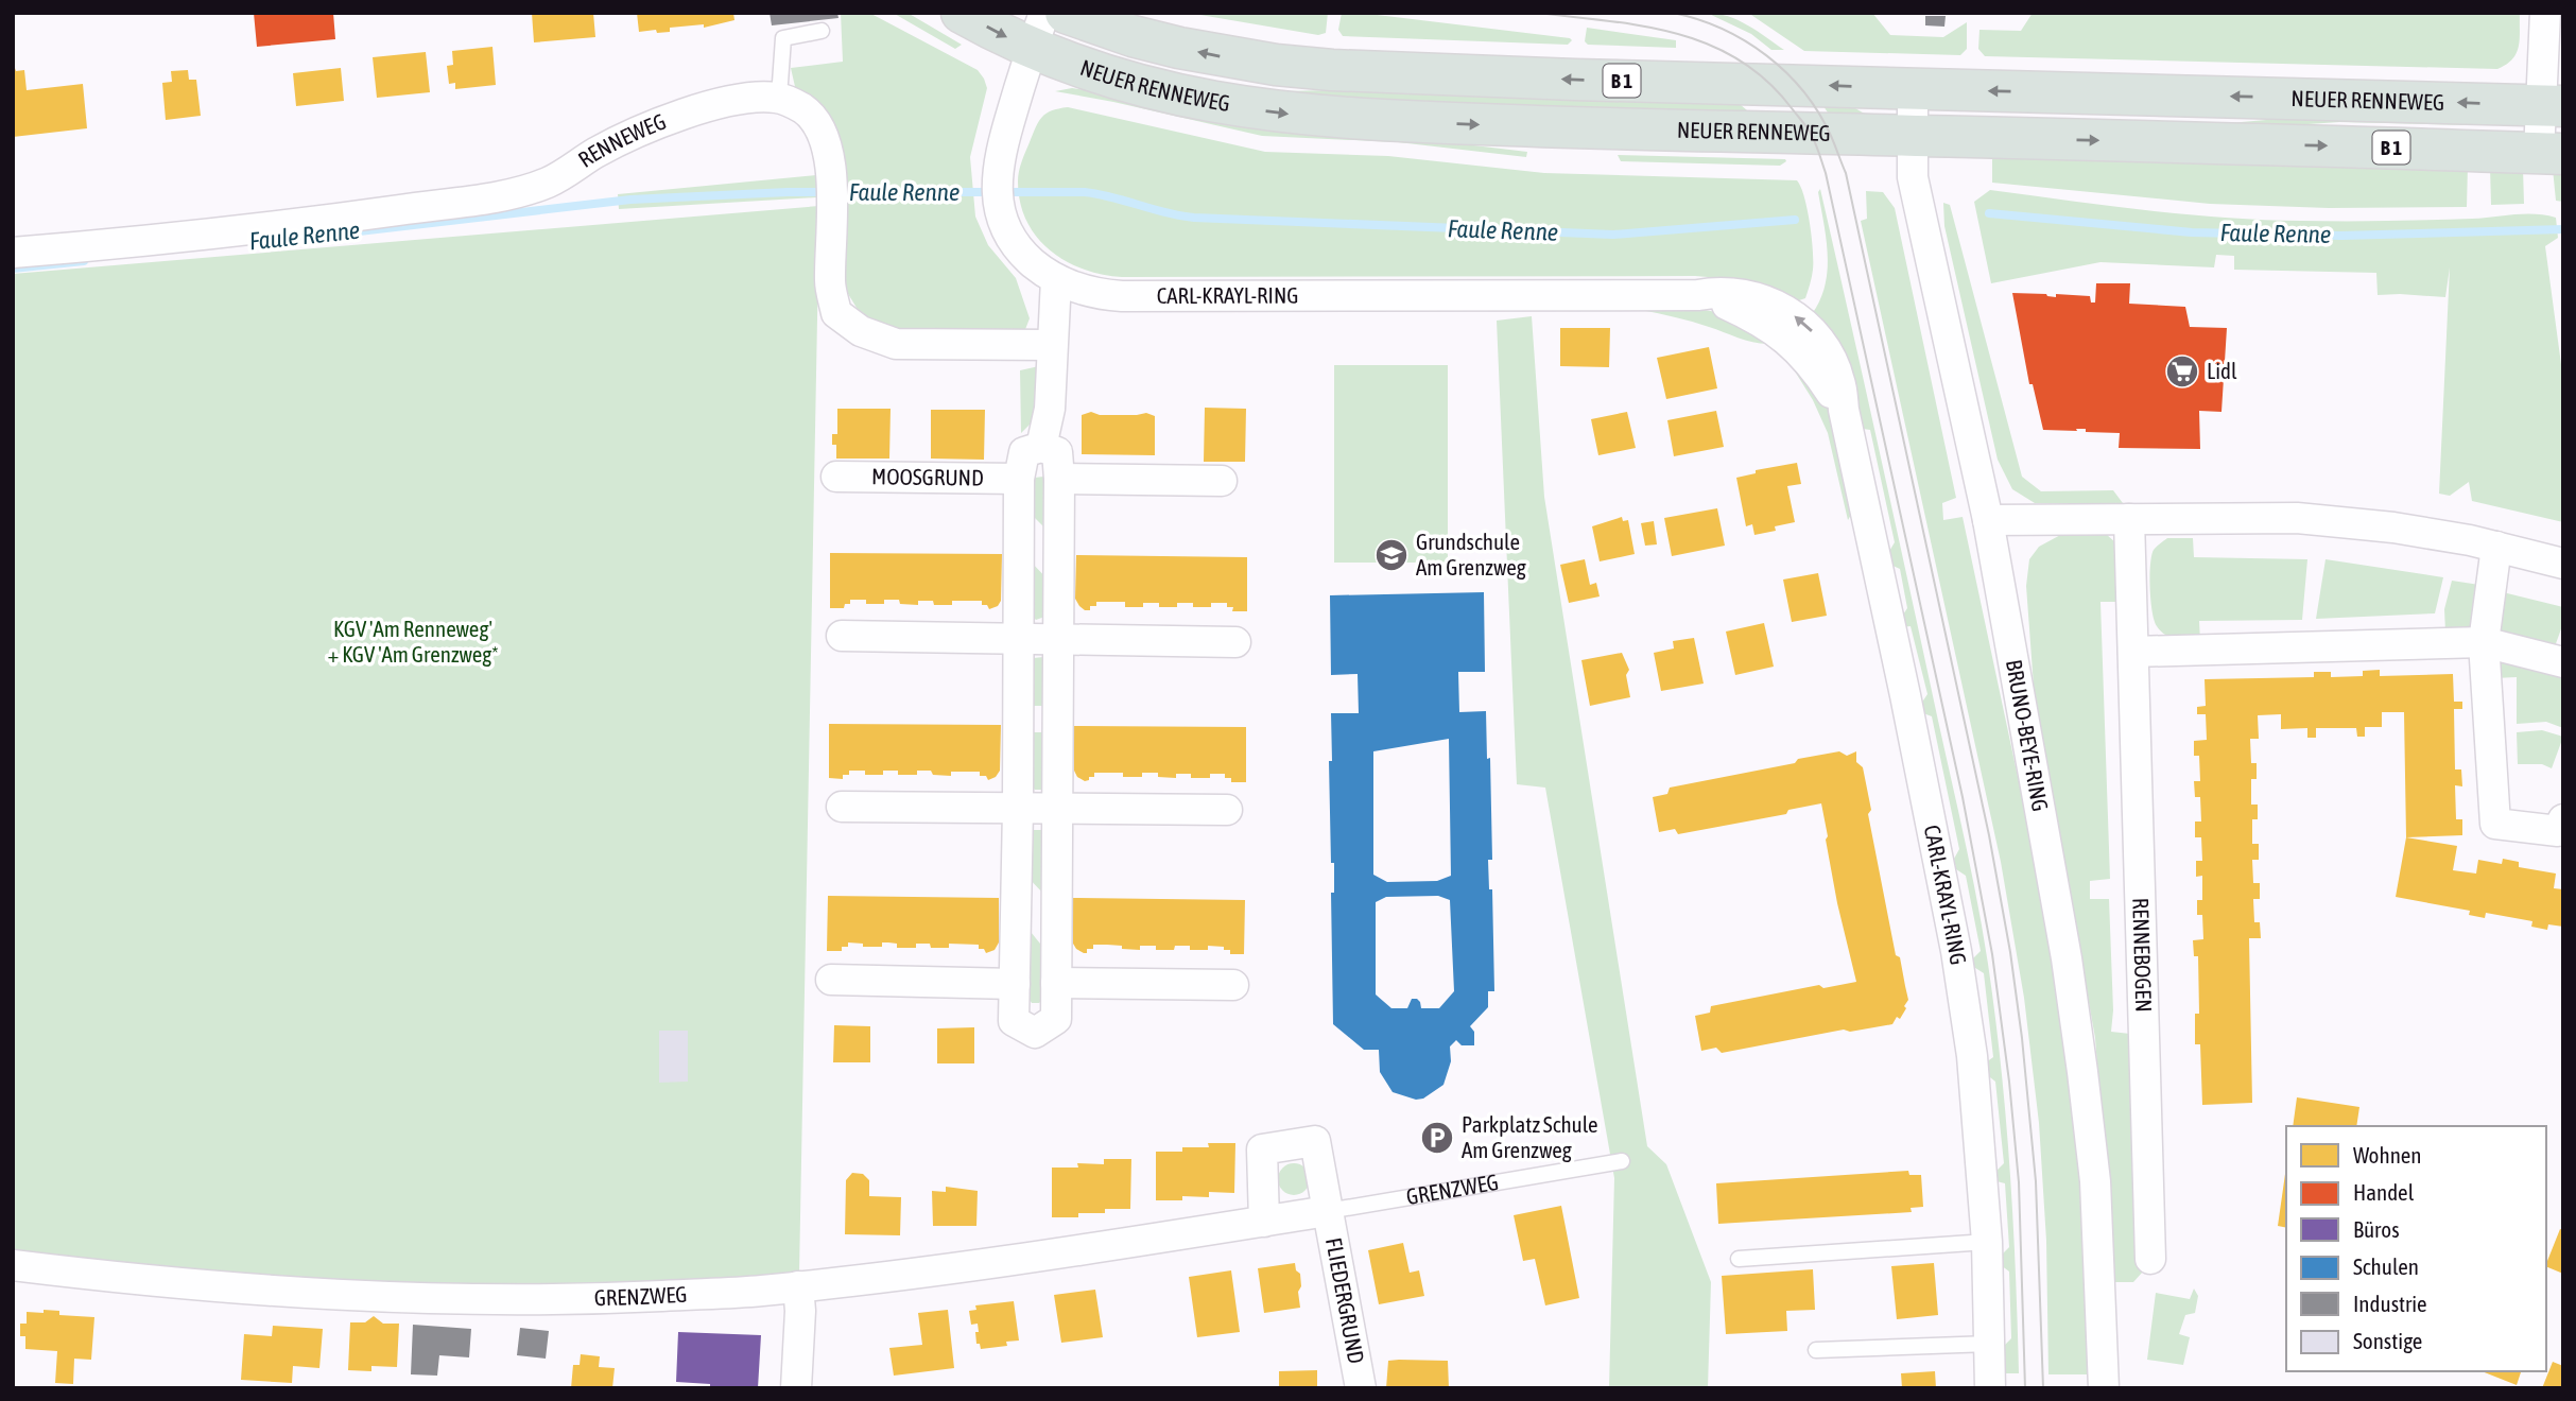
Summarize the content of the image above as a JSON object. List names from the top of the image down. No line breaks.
{"streets":{"main road":["B 1","NEUER RENNEWEG"],"street":["RENNEWEG","CARL-KRAYL-RING","MOOSGRUND","BRUNO-BEYE-RING","RENNEBOGEN","GRENZWEG","FLIEDERGRUND"]},"crossings":[["NEUER RENNEWEG","CARL-KRAYL-RING"],["NEUER RENNEWEG","BRUNO-BEYE-RING"],["GRENZWEG","FLIEDERGRUND"]],"water":["Faule Renne"],"parks":["KGV 'Am Renneweg' + KGV 'Am Grenzweg*"],"places":{"supermarket":["Lidl"],"school or university":["Grundschule Am Grenzweg"],"parking":["Parkplatz Schule Am Grenzweg"]},"legend":["Wohnen","Handel","Büros","Schulen","Industrie","Sonstige"]}
